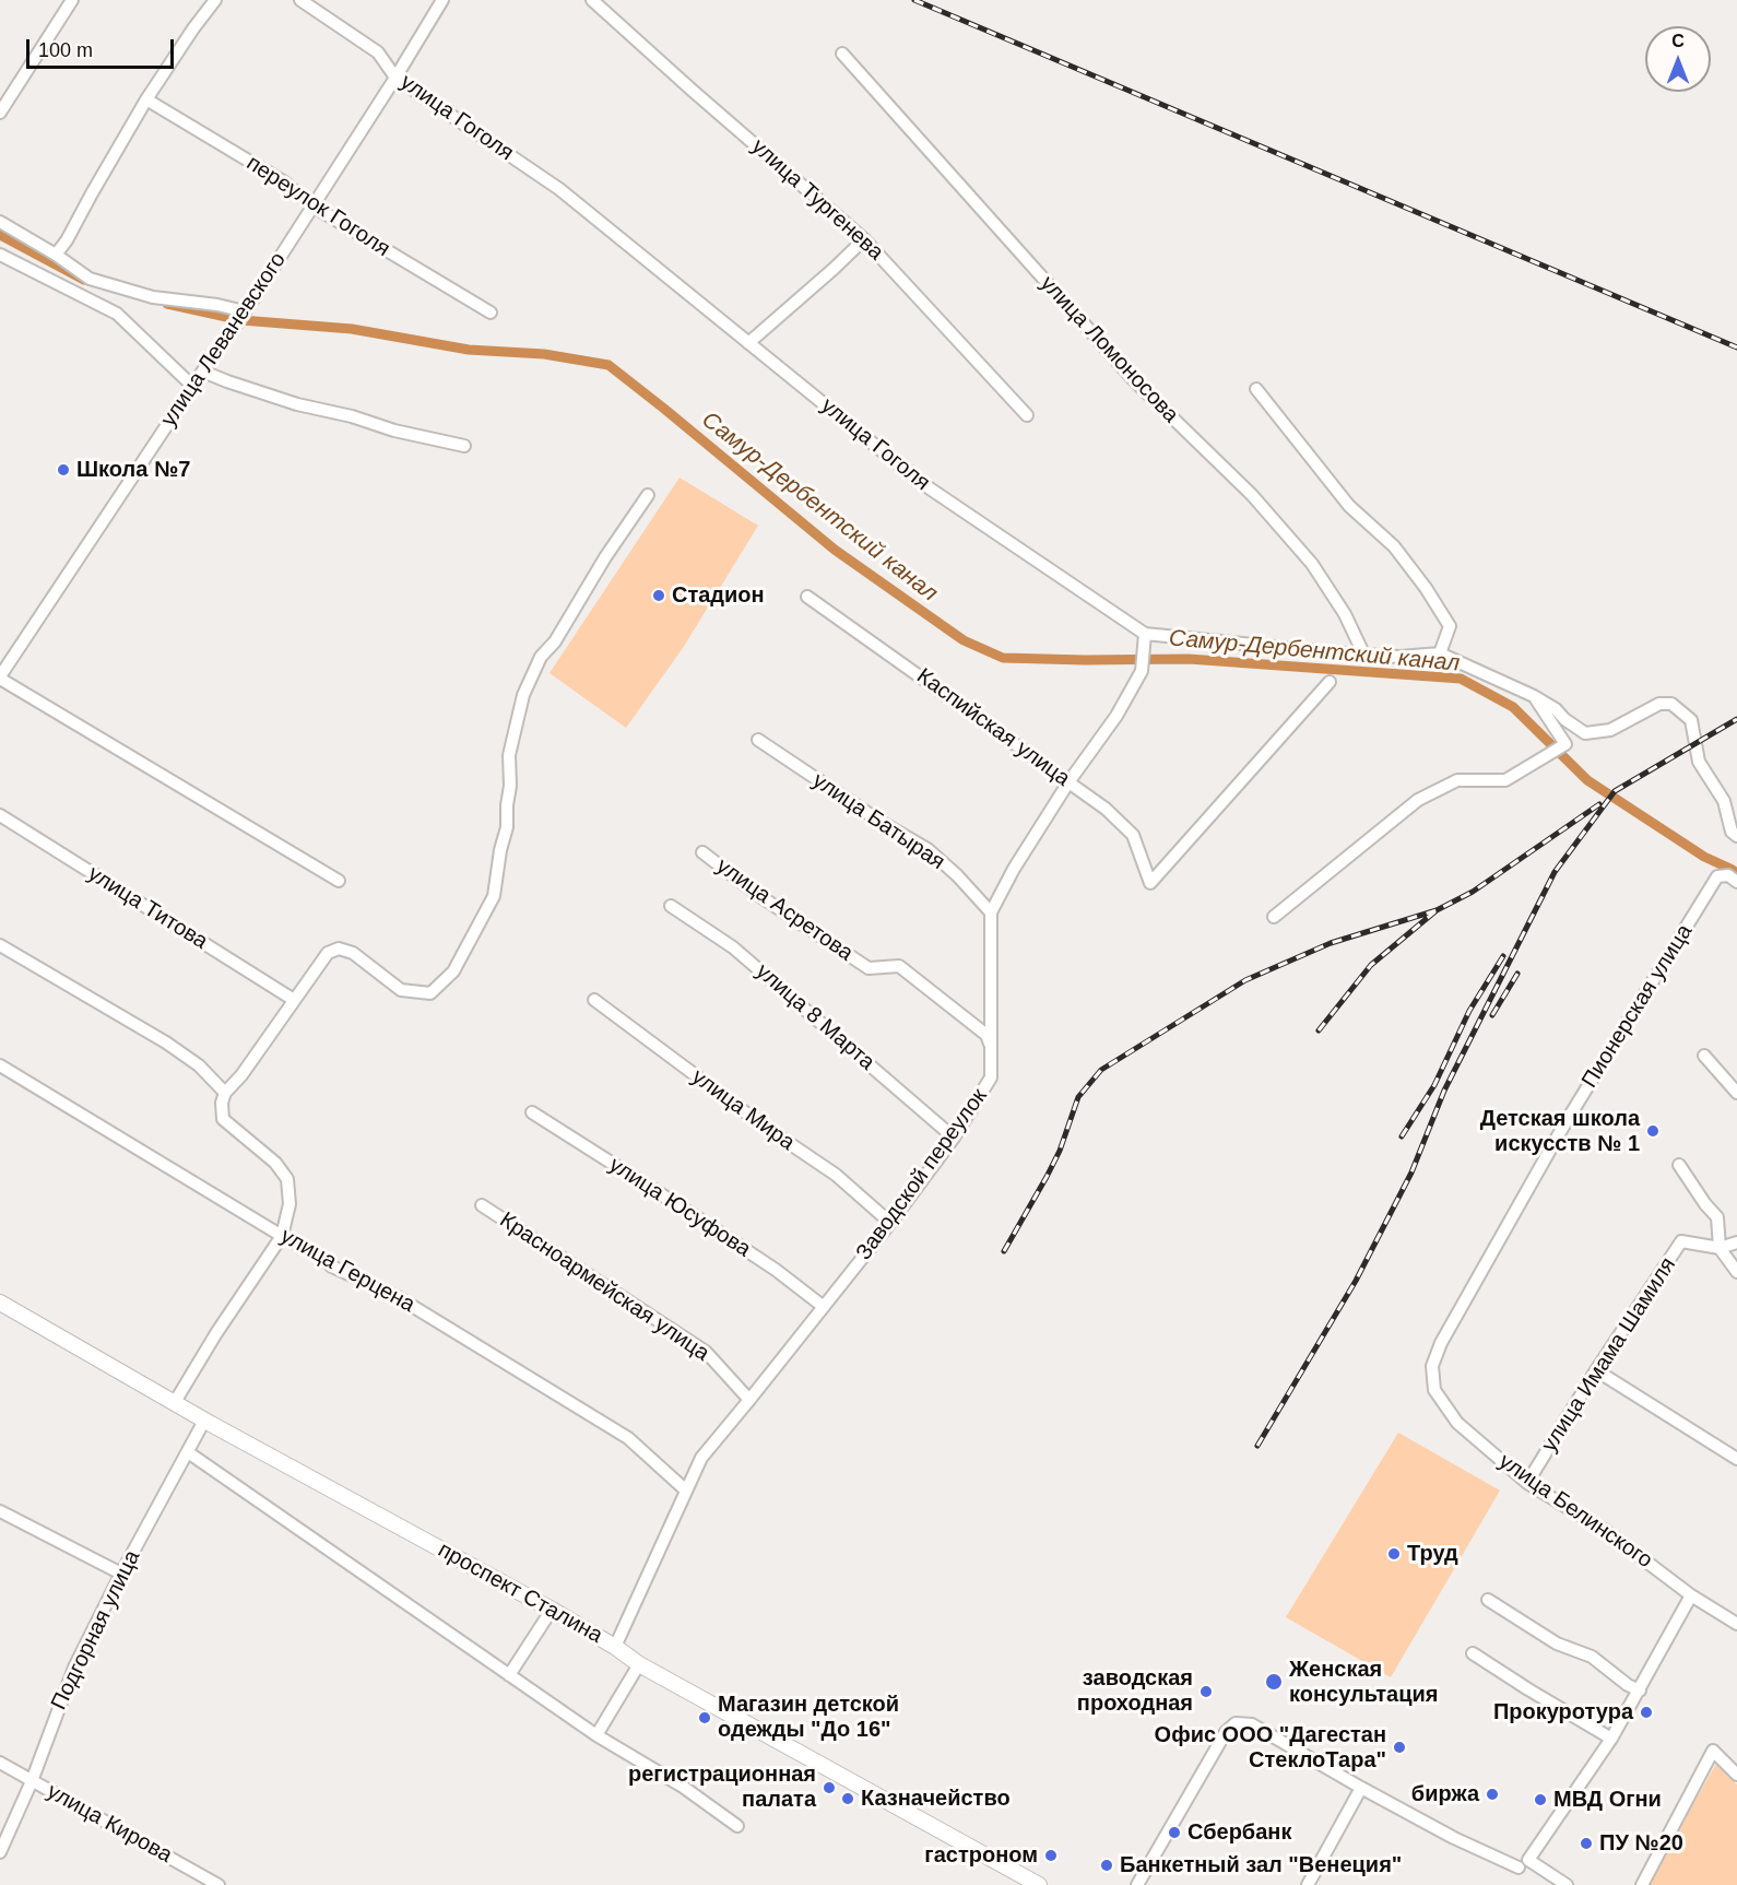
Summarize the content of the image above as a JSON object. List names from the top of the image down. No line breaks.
{"streets":{"street":["улица Гоголя","улица Тургенева","переулок Гоголя","улица Леваневского","улица Ломоносова","Каспийская улица","улица Батырая","улица Титова","улица Асретова","Пионерская улица","улица 8 Марта","улица Мира","Заводской переулок","улица Юсуфова","улица Герцена","Красноармейская улица","улица Имама Шамиля","улица Белинского","проспект Сталина","Подгорная улица","улица Кирова"]},"crossings":[["улица Гоголя","улица Леваневского"],["улица Гоголя","улица Ломоносова"],["улица Гоголя","Заводской переулок"],["переулок Гоголя","улица Леваневского"],["Каспийская улица","Заводской переулок"],["улица Батырая","Заводской переулок"],["улица Асретова","Заводской переулок"],["Пионерская улица","улица Белинского"],["улица 8 Марта","Заводской переулок"],["улица Мира","Заводской переулок"],["Заводской переулок","улица Юсуфова"],["Заводской переулок","улица Герцена"],["Заводской переулок","Красноармейская улица"],["Заводской переулок","проспект Сталина"],["улица Имама Шамиля","улица Белинского"],["проспект Сталина","Подгорная улица"],["Подгорная улица","улица Кирова"]],"water":["Самур-Дербентский канал"],"places":["Школа №7","Стадион","Детская школа искусств № 1","Труд","Женская консультация","заводская проходная","Прокуротура","Магазин детской одежды \"До 16\"","Офис ООО \"Дагестан СтеклоТара\"","регистрационная палата","биржа","Казначейство","МВД Огни","Сбербанк","ПУ №20","гастроном","Банкетный зал \"Венеция\""],"scale_bar":"100 m","north":"top"}
